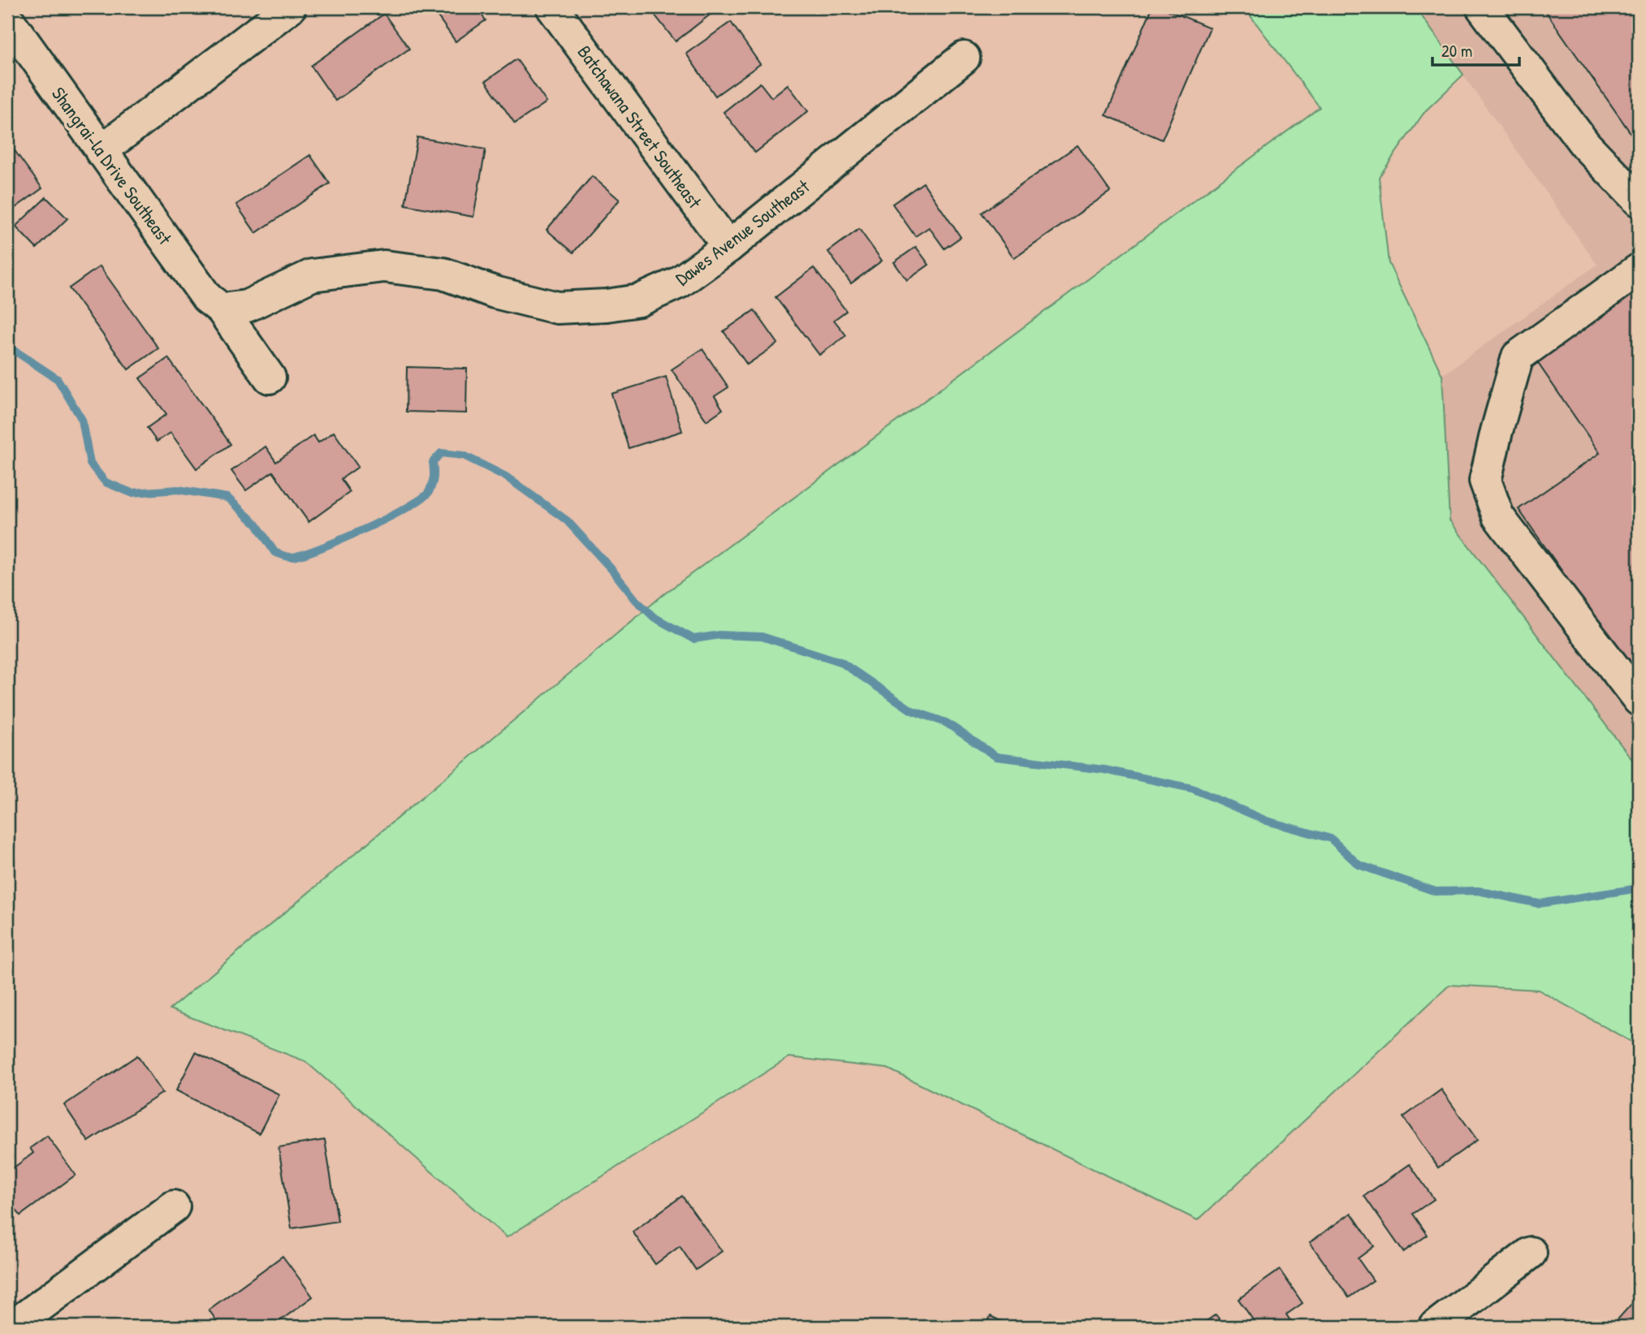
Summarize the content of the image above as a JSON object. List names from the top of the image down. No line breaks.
{"streets":{"street":["Batchawana Street Southeast","Shangrai-la Drive Southeast","Dawes Avenue Southeast"]},"crossings":[["Batchawana Street Southeast","Dawes Avenue Southeast"],["Shangrai-la Drive Southeast","Dawes Avenue Southeast"]],"scale_bar":"20 m"}
